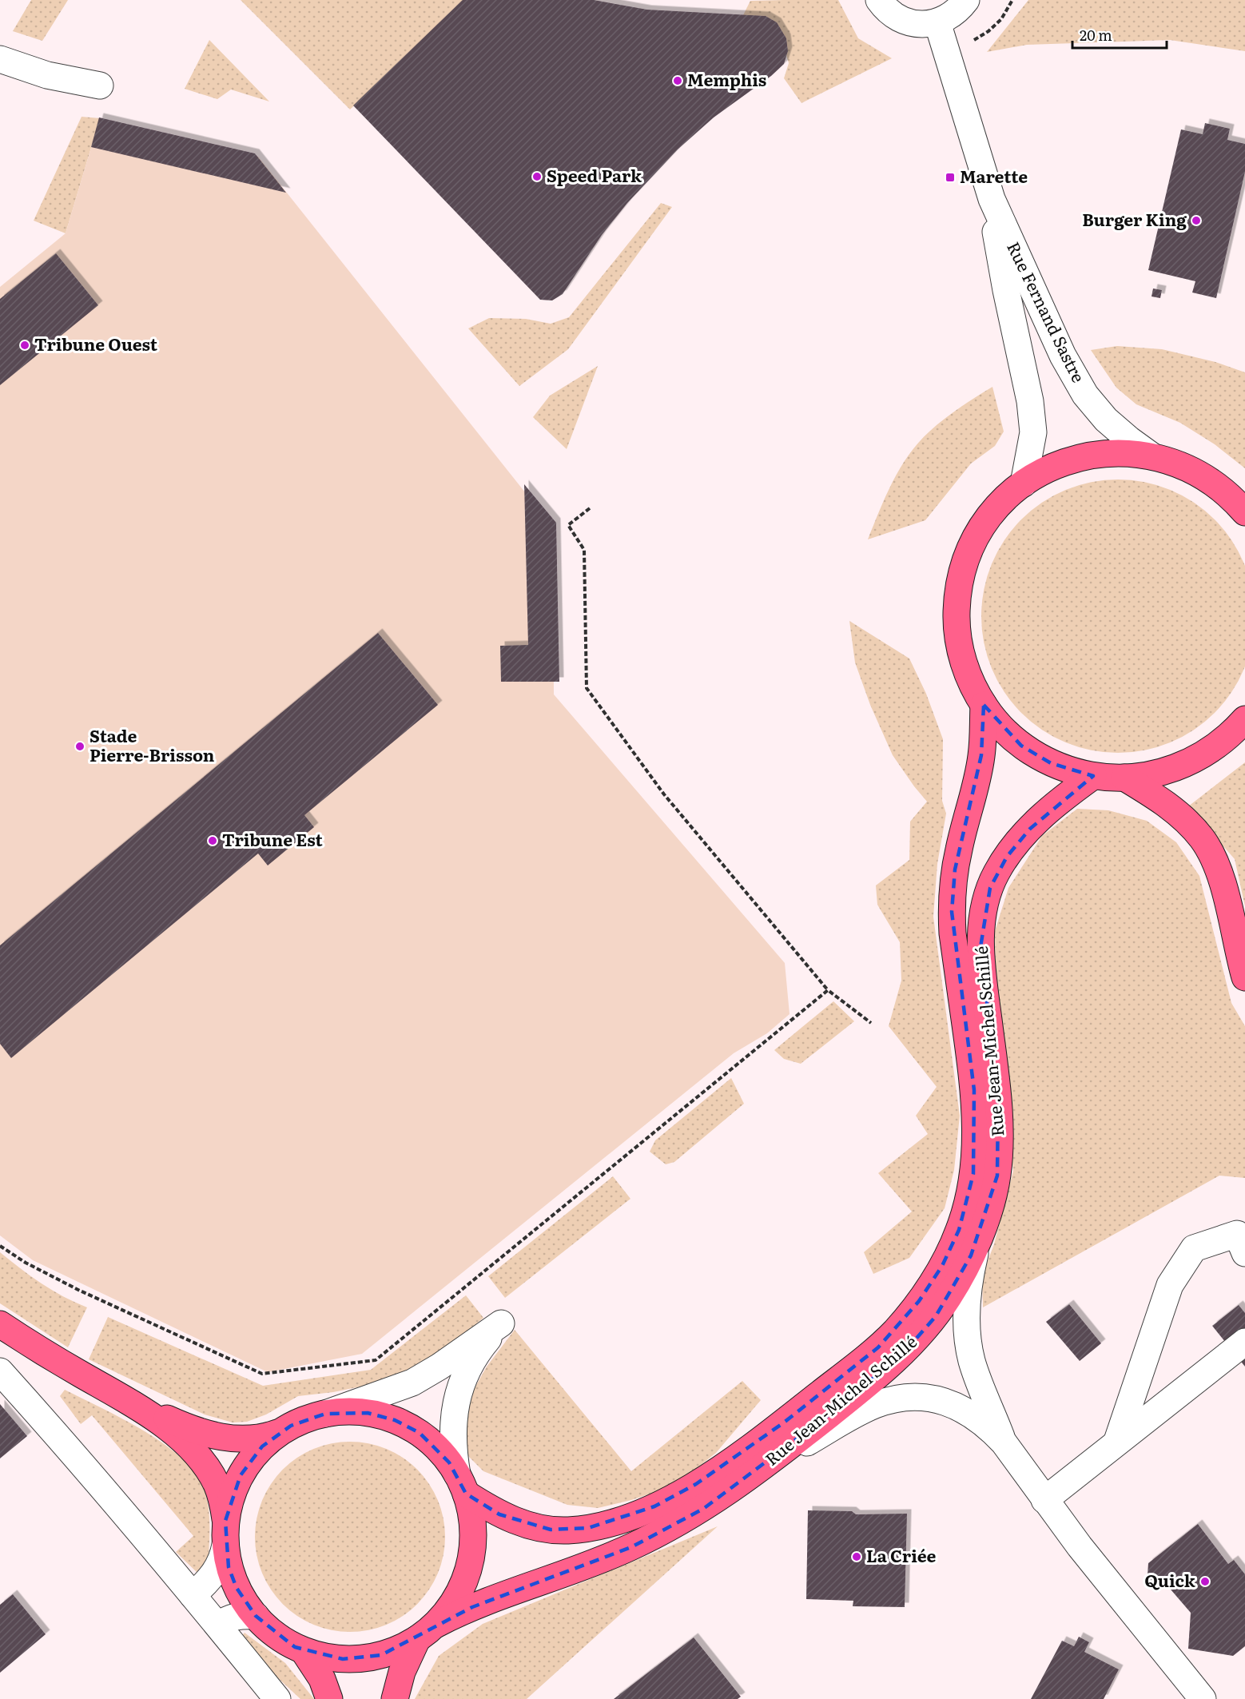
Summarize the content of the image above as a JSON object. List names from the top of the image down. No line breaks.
{"streets":{"main road":["Rue Jean-Michel Schillé"],"street":["Rue Fernand Sastre"]},"places":{"other":["Memphis","Speed Park","Burger King","Tribune Ouest","Stade Pierre-Brisson","Tribune Est","La Criée","Quick"],"transit":["Marette"]},"scale_bar":"20 m"}
